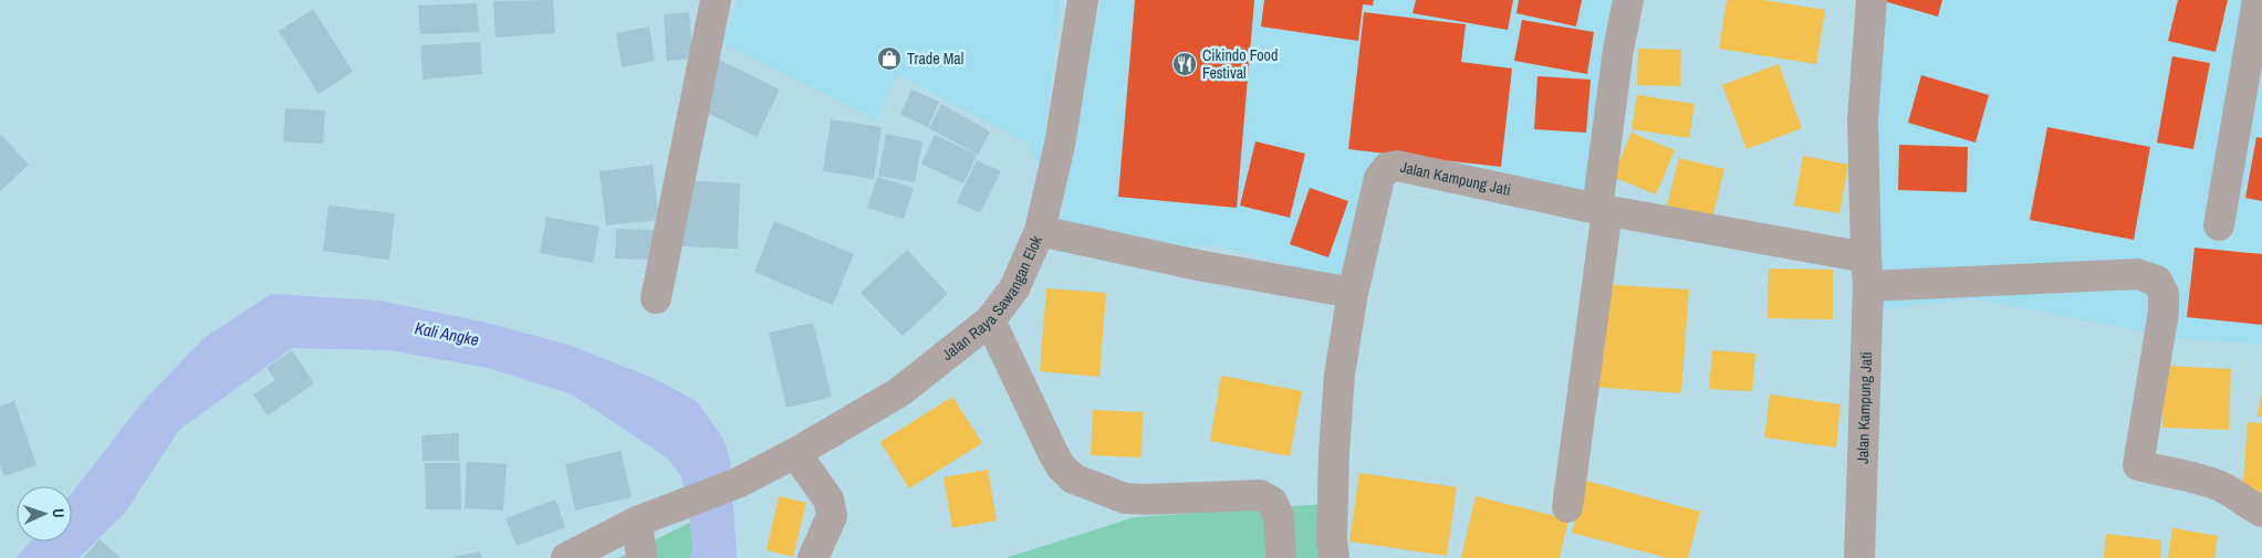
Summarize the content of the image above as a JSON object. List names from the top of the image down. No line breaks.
{"streets":{"street":["Jalan Kampung Jati","Jalan Raya Sawangan Elok"]},"water":["Kali Angke"],"places":{"shop":["Trade Mal"],"restaurant":["Cikindo Food Festival"]},"north":"right"}
